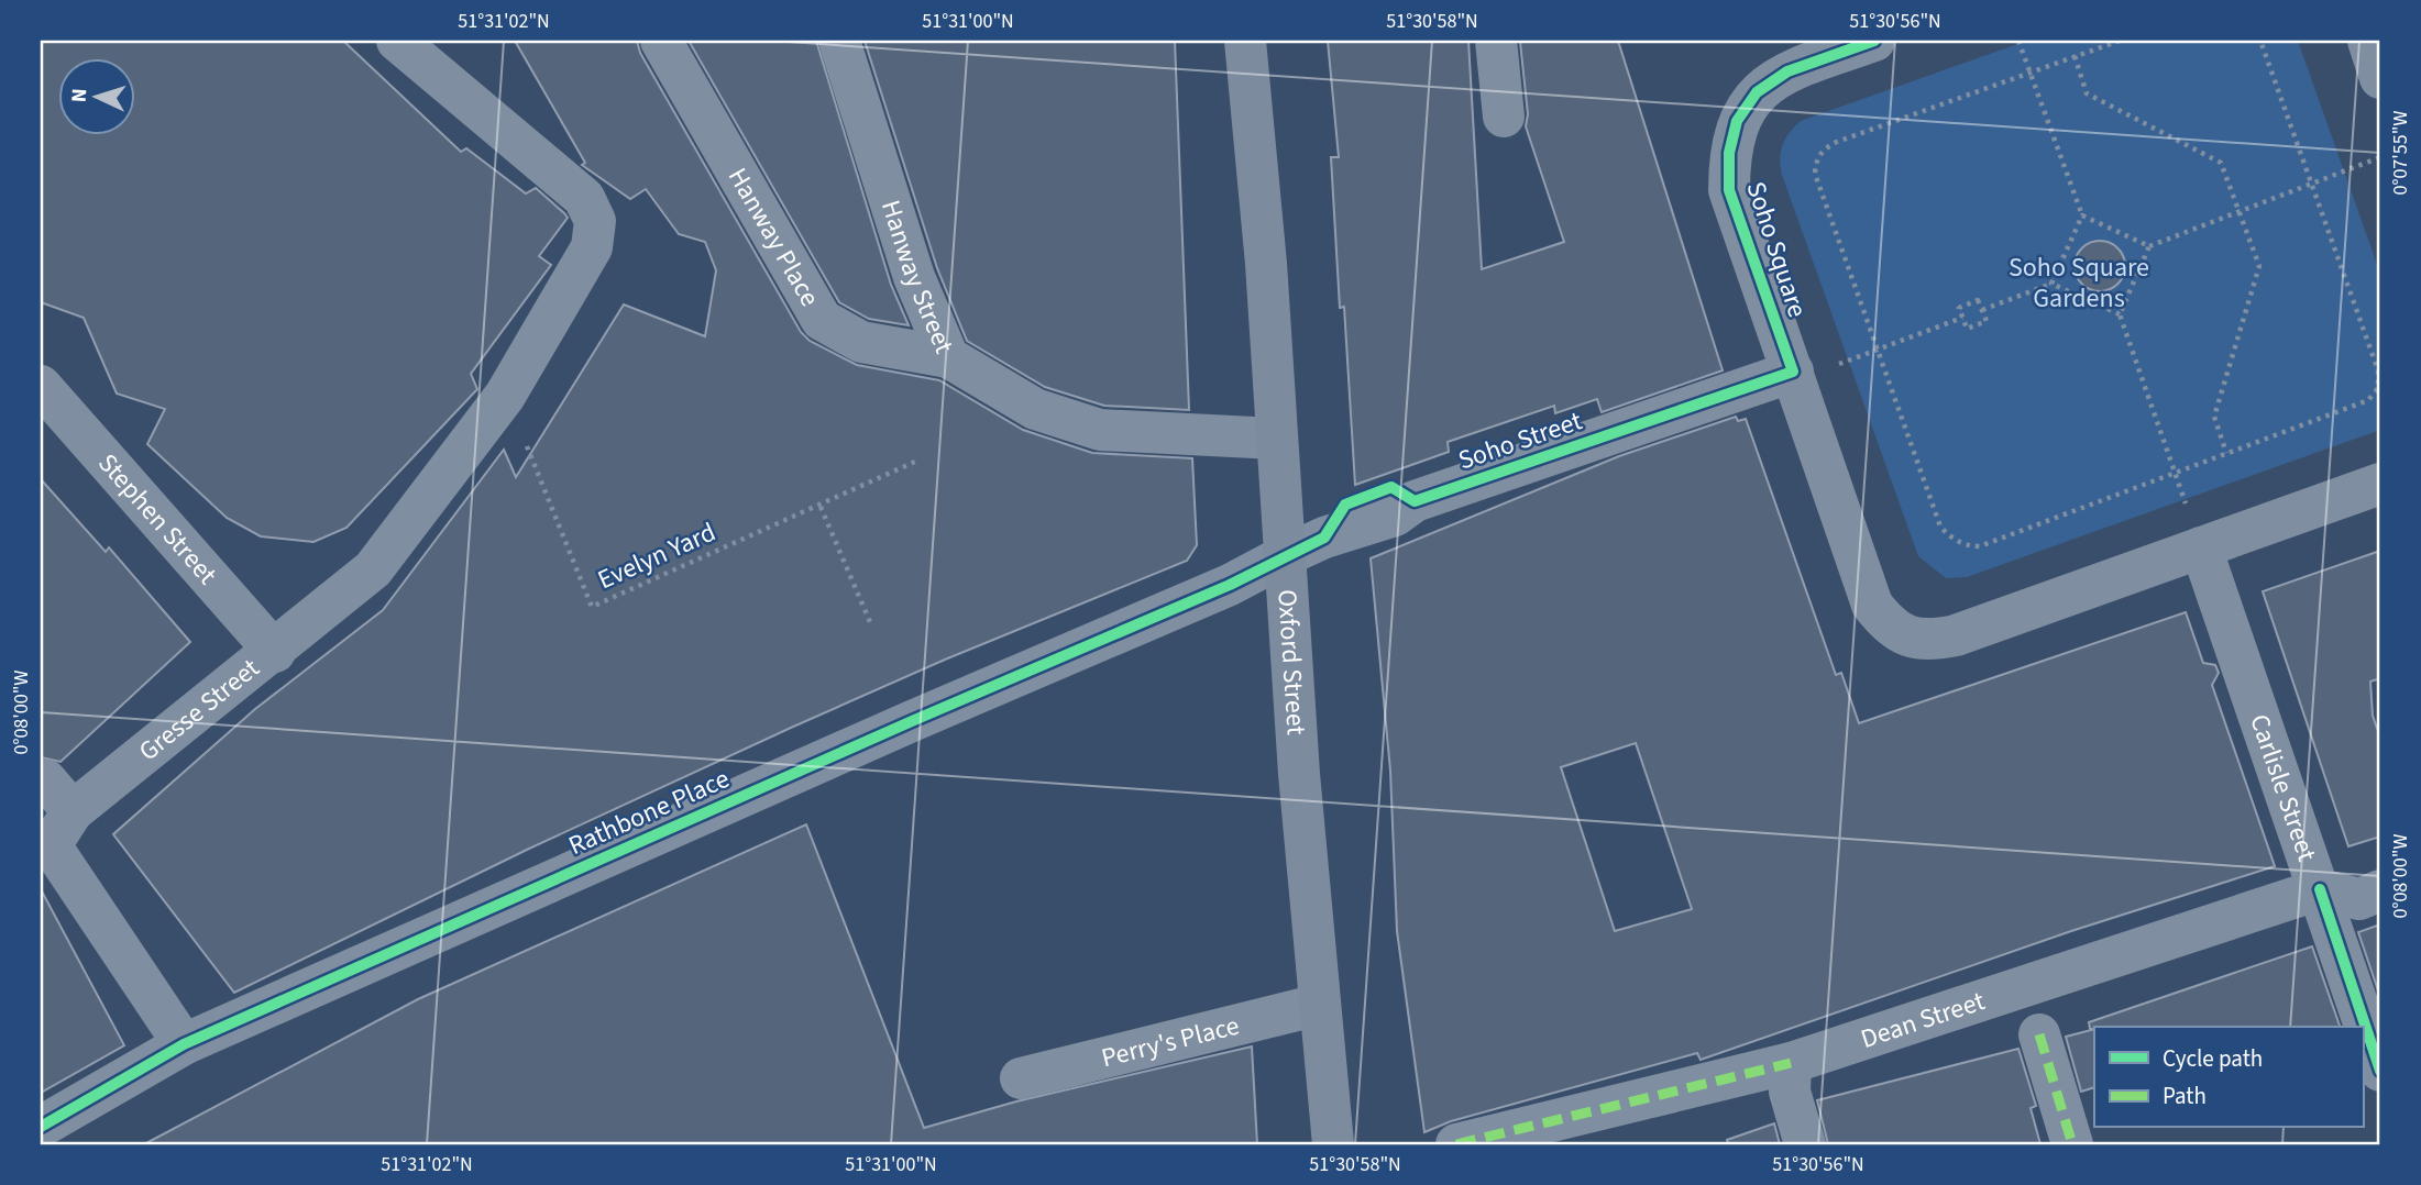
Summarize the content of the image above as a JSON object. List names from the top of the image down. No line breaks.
{"streets":{"main road":["Oxford Street"],"street":["Hanway Place","Soho Square","Hanway Street","Soho Street","Stephen Street","Gresse Street","Carlisle Street","Rathbone Place","Dean Street","Perry's Place"],"path":["Evelyn Yard"]},"crossings":[["Hanway Place","Hanway Street"],["Soho Square","Soho Street"],["Soho Square","Carlisle Street"],["Hanway Street","Oxford Street"],["Soho Street","Oxford Street"],["Soho Street","Rathbone Place"],["Stephen Street","Gresse Street"],["Evelyn Yard","Gresse Street"],["Oxford Street","Rathbone Place"],["Oxford Street","Perry's Place"],["Gresse Street","Rathbone Place"],["Carlisle Street","Dean Street"]],"parks":["Soho Square Gardens"],"legend":["Cycle path","Path"],"north":"left","coordinates":["51°31'02\"N","51°31'00\"N","51°30'58\"N","51°30'56\"N","0°07'55\"W","0°08'00\"W"]}
